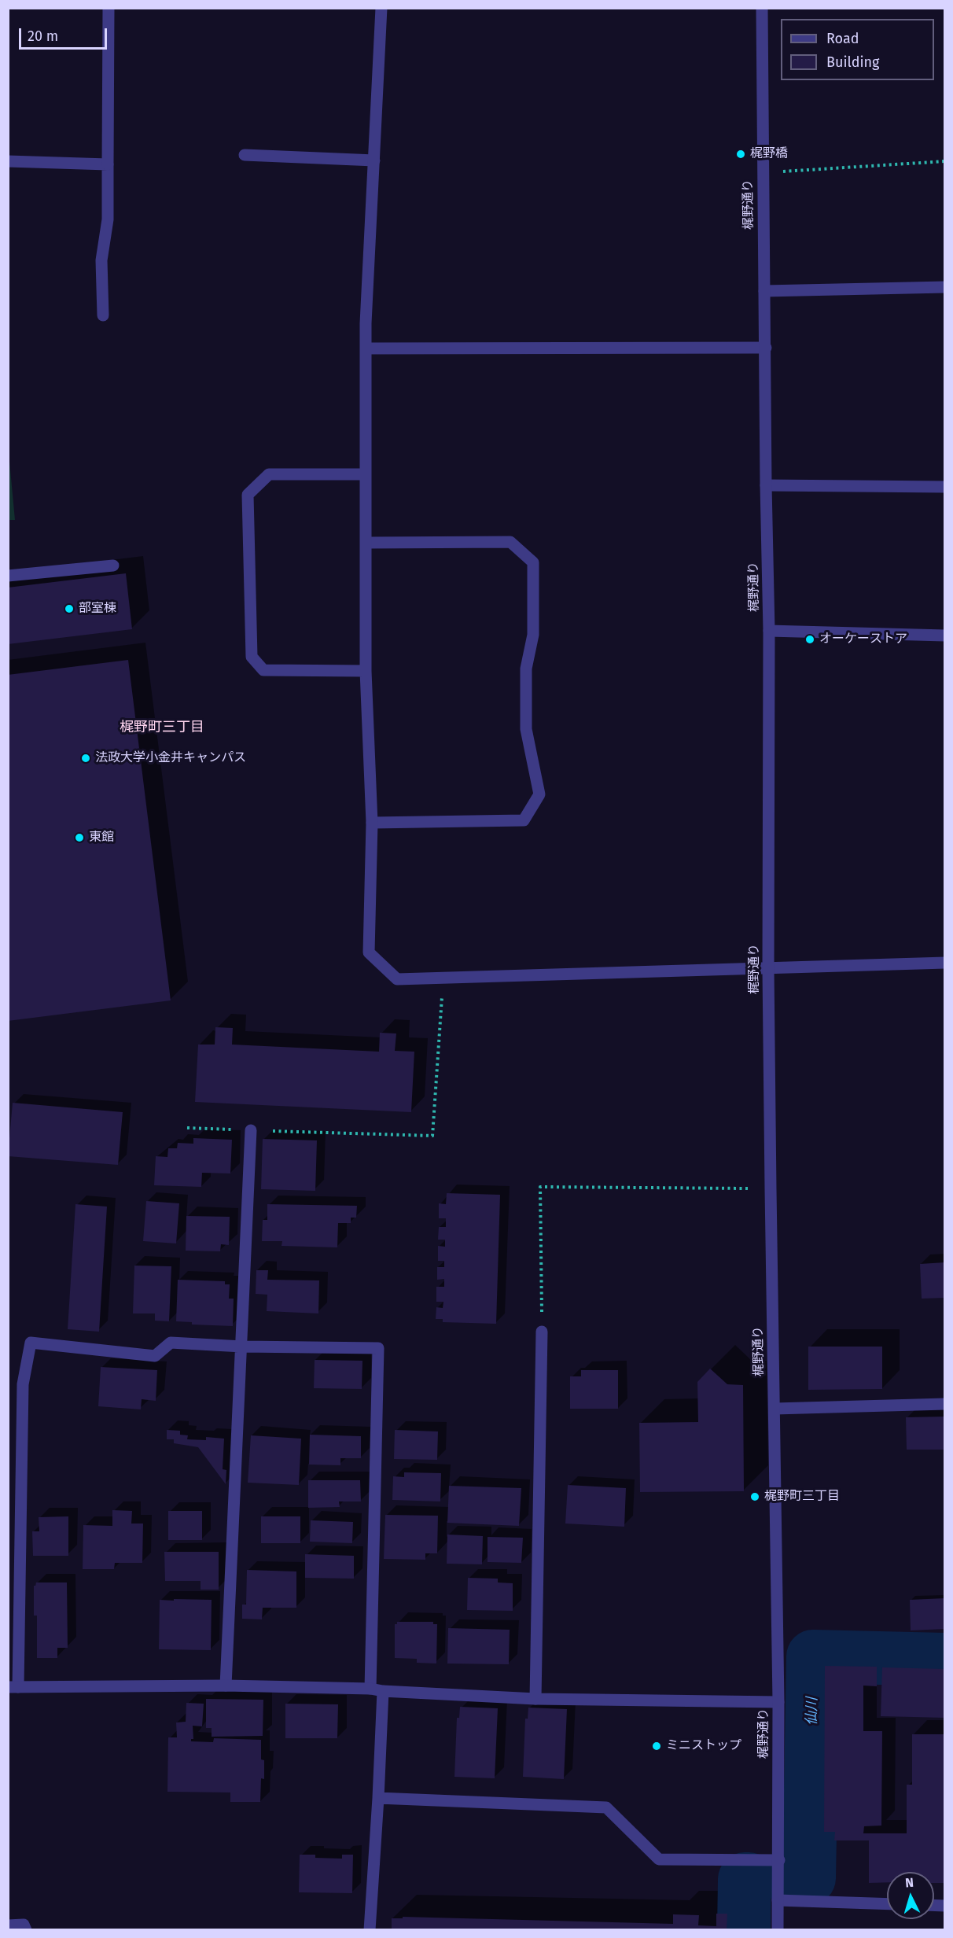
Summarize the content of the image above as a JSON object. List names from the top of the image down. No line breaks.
{"streets":{"street":["梶野通り"]},"districts":["梶野町三丁目"],"water":["仙川"],"places":["梶野橋","部室棟","オーケーストア","法政大学小金井キャンパス","東館","梶野町三丁目","ミニストップ"],"legend":["Road","Building"],"scale_bar":"20 m","north":"top"}
